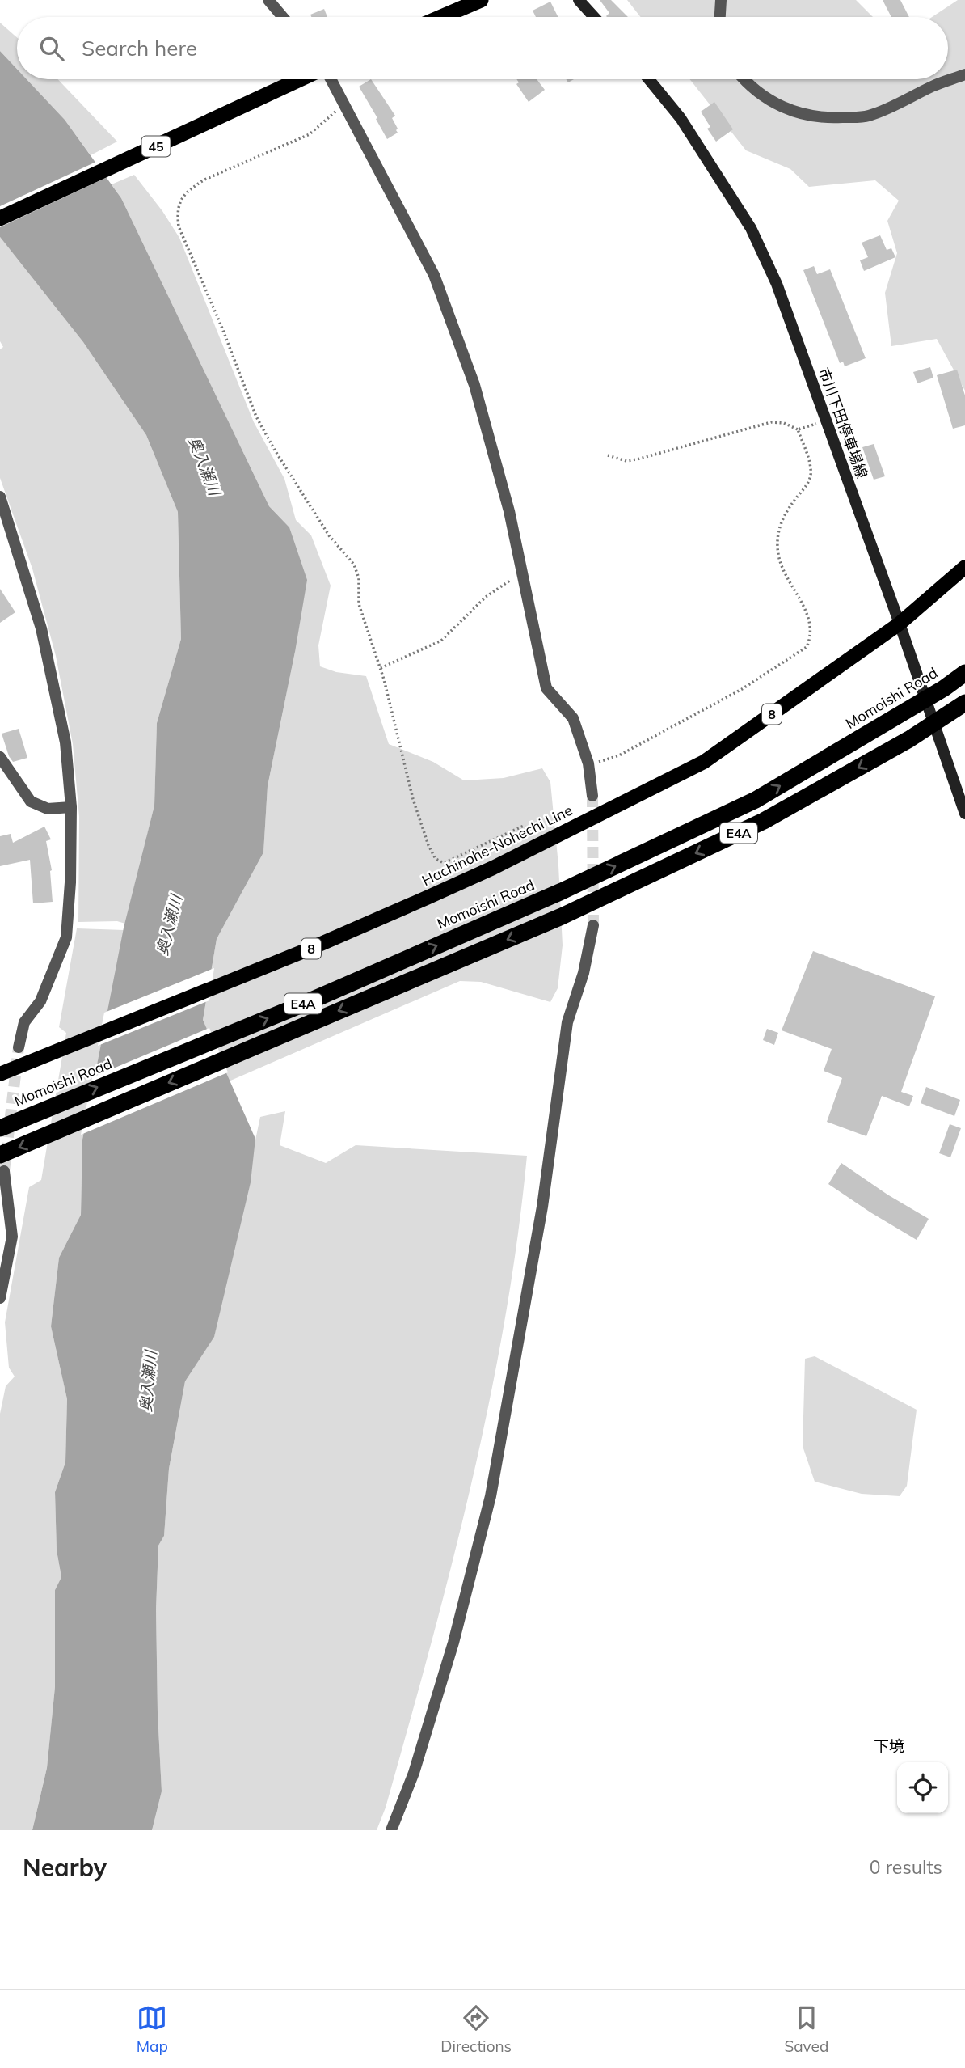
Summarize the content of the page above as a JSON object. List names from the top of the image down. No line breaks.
{"streets":{"highway":["45","Momoishi Road","E4A"],"main road":["市川下田停車場線","8","Hachinohe-Nohechi Line"]},"crossings":[["市川下田停車場線","Hachinohe-Nohechi Line"]],"districts":["下境"],"water":["奥入瀬川"],"page":{"search":"Search here","heading":["Nearby","0 results"],"nav":["Map","Directions","Saved"]}}
